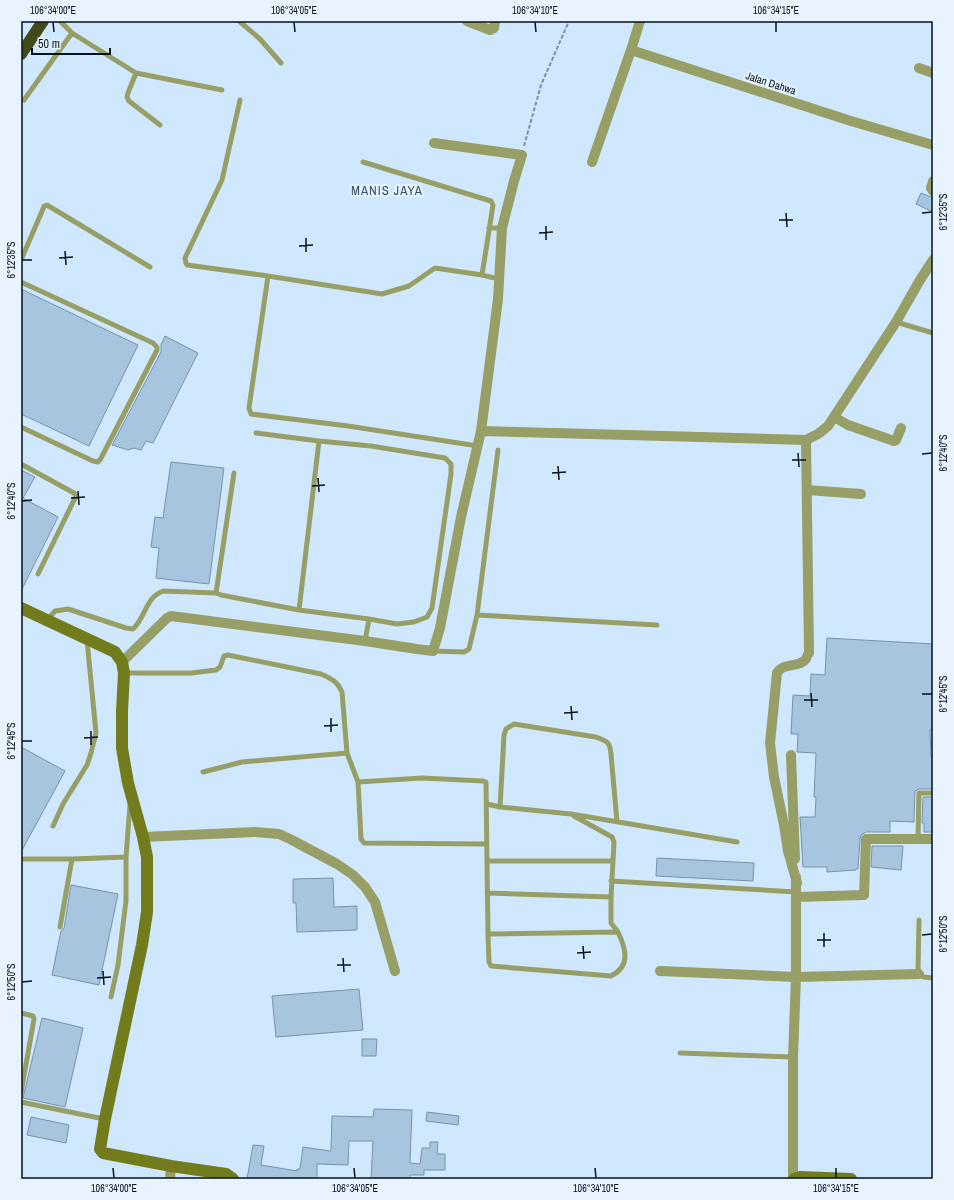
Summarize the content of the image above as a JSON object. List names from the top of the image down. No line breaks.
{"streets":{"street":["Jalan Dahwa"]},"districts":["MANIS JAYA"],"scale_bar":"50 m","coordinates":["106°34'00\"E","106°34'05\"E","106°34'10\"E","106°34'15\"E","6°12'35\"S","6°12'40\"S","6°12'45\"S","6°12'50\"S"]}
